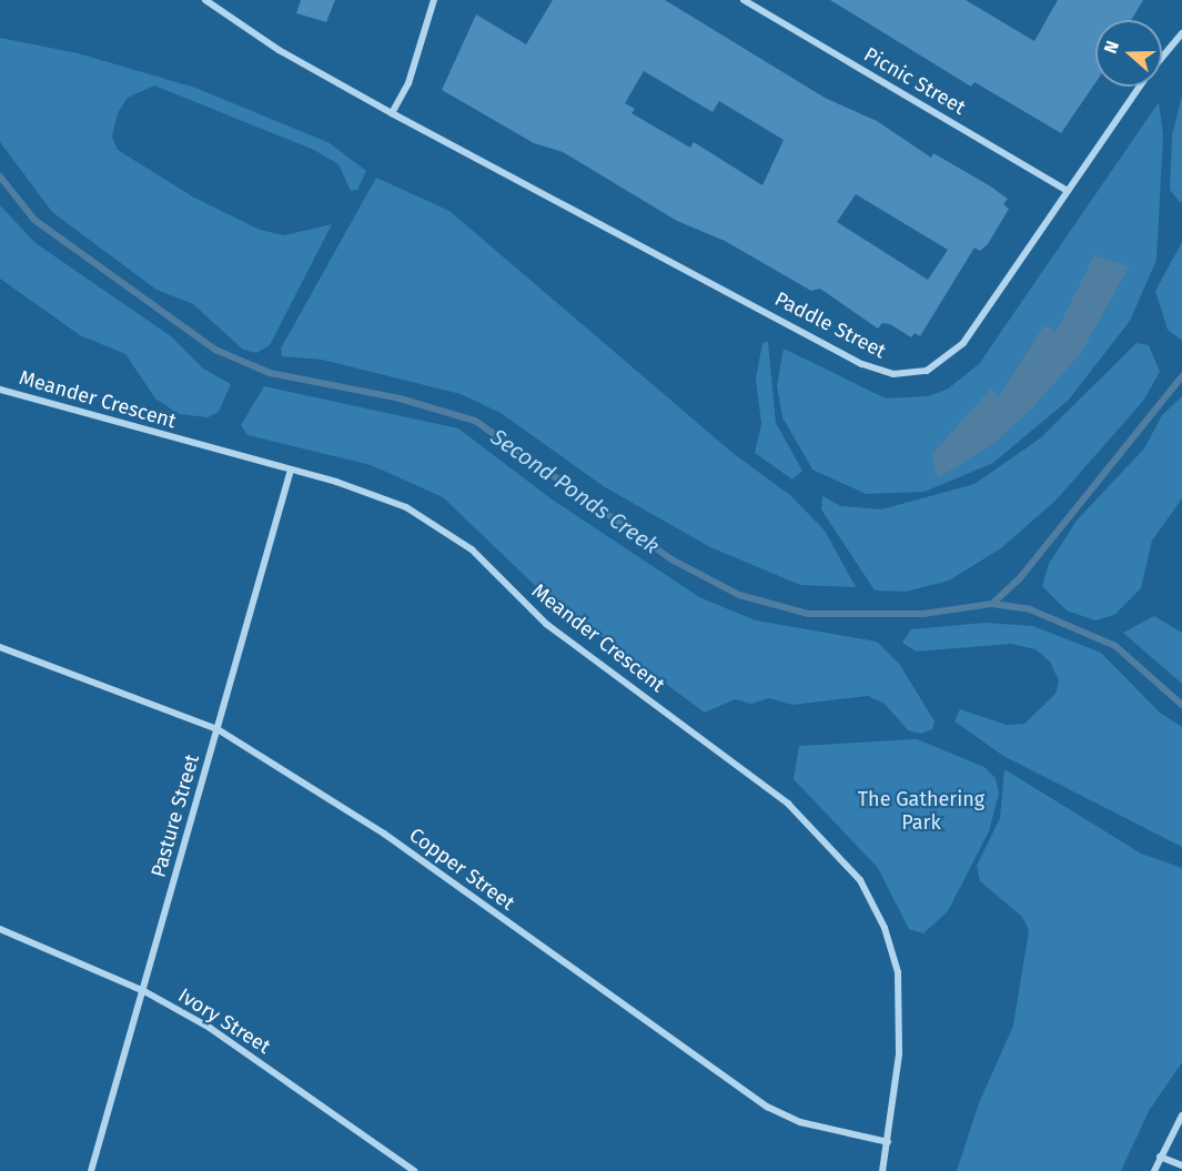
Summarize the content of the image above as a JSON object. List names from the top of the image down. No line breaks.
{"streets":{"street":["Picnic Street","Paddle Street","Meander Crescent","Pasture Street","Copper Street","Ivory Street"]},"crossings":[["Picnic Street","Paddle Street"],["Meander Crescent","Pasture Street"],["Meander Crescent","Copper Street"],["Pasture Street","Copper Street"],["Pasture Street","Ivory Street"]],"water":["Second Ponds Creek"],"parks":["The Gathering Park"],"north":"left"}
